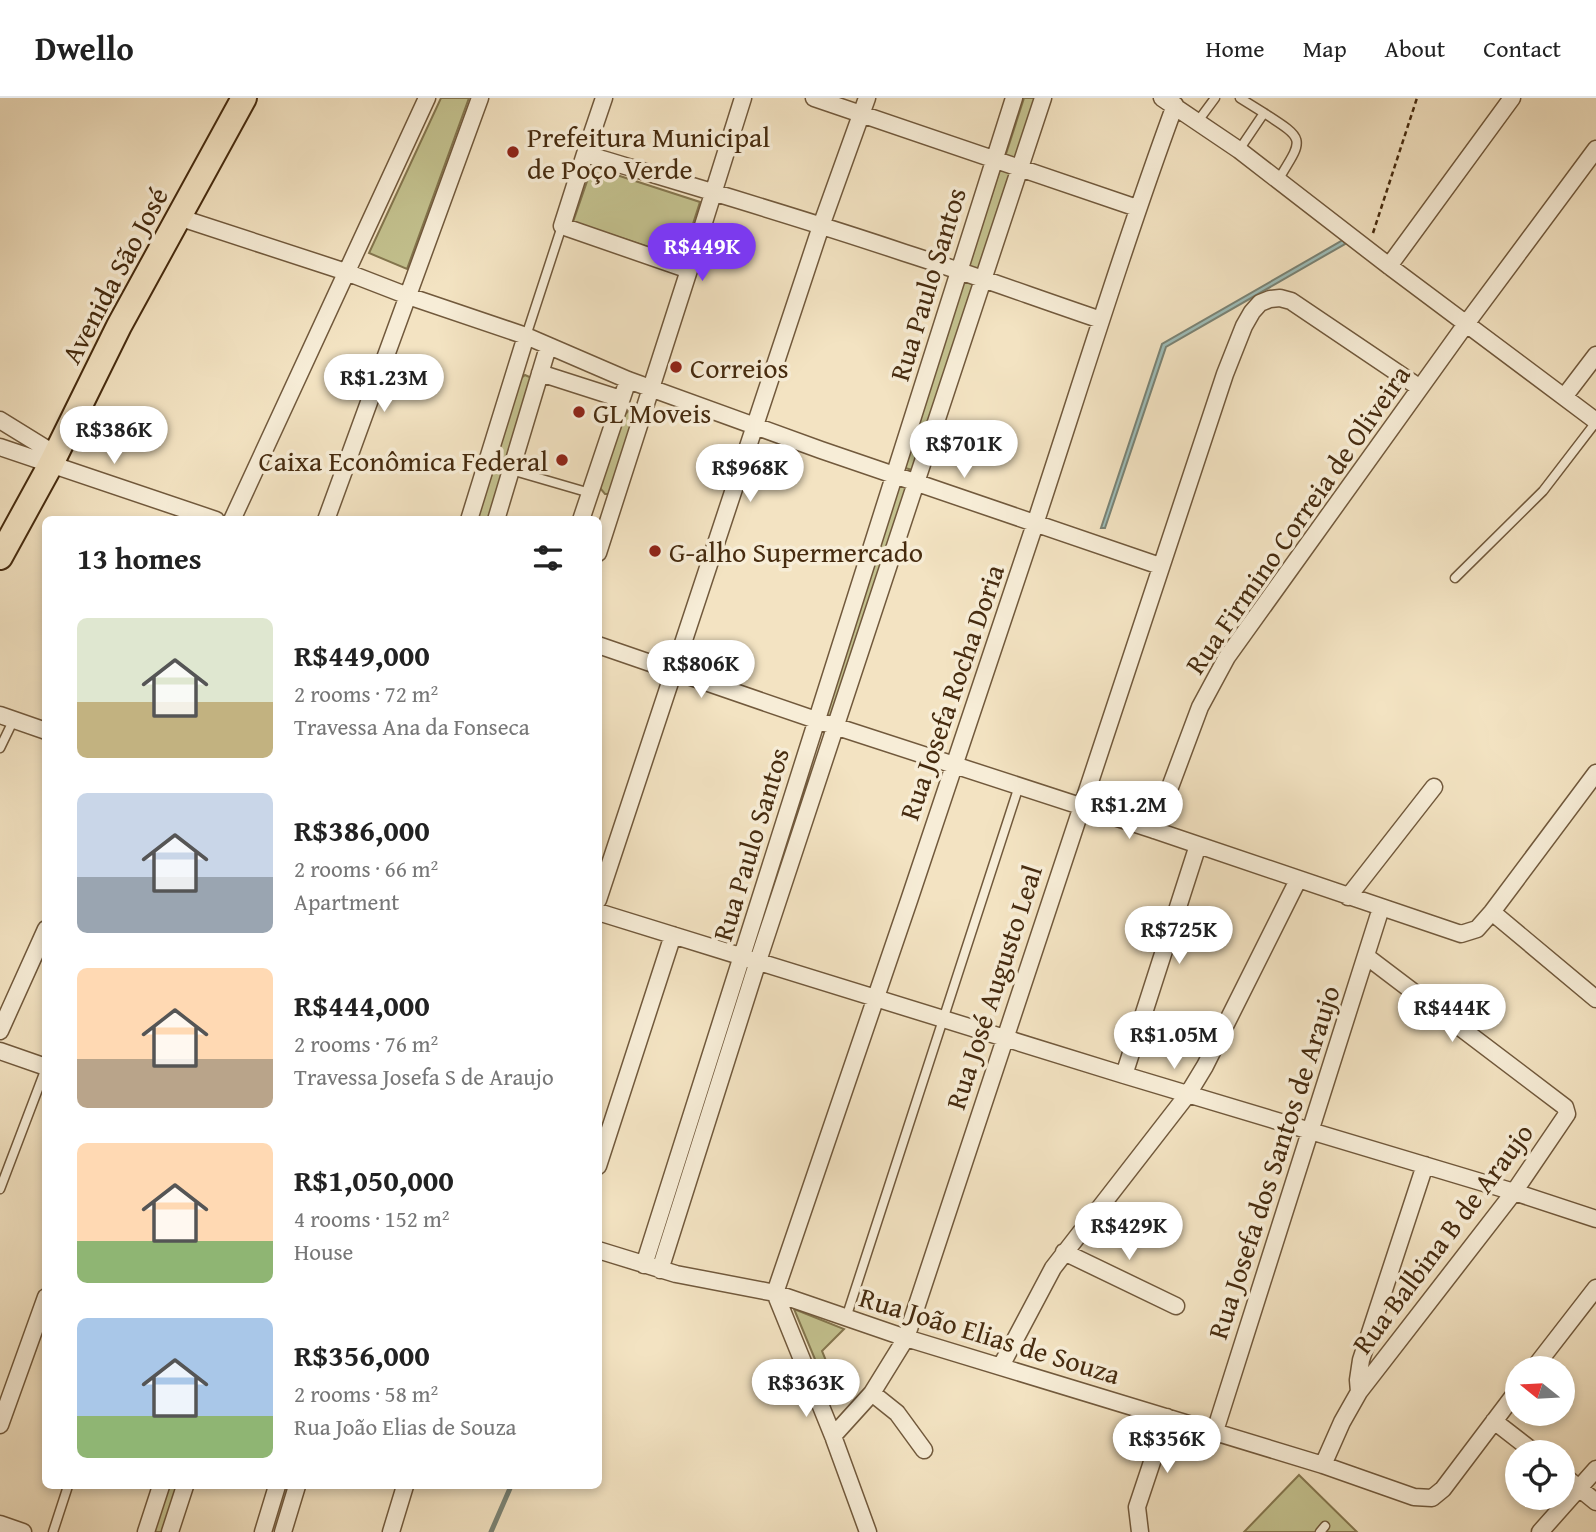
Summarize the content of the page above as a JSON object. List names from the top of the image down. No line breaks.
{"streets":{"main road":["Avenida São José"],"street":["Rua Paulo Santos","Rua Firmino Correia de Oliveira","Rua Josefa Rocha Doria","Rua José Augusto Leal","Rua Josefa dos Santos de Araujo","Rua Balbina B de Araujo","Rua João Elias de Souza"]},"crossings":[["Rua Paulo Santos","Rua Josefa Rocha Doria"],["Rua Paulo Santos","Rua João Elias de Souza"],["Rua Firmino Correia de Oliveira","Rua José Augusto Leal"],["Rua Josefa Rocha Doria","Rua João Elias de Souza"],["Rua José Augusto Leal","Rua João Elias de Souza"],["Rua Josefa dos Santos de Araujo","Rua Balbina B de Araujo"],["Rua Josefa dos Santos de Araujo","Rua João Elias de Souza"],["Rua Balbina B de Araujo","Rua João Elias de Souza"]],"places":["Prefeitura Municipal de Poço Verde","Correios","GL Moveis","Caixa Econômica Federal","G-alho Supermercado"],"north":"left","page":{"header":"Dwello","nav":["Home","Map","About","Contact"],"price":["R$449K","R$1.23M","R$386K","R$701K","R$968K","R$806K","R$1.2M","R$725K","R$444K","R$1.05M","R$429K","R$363K","R$356K"],"heading":"13 homes","list":[{"name":"R$449,000","note":"2 rooms · 72 m² · Travessa Ana da Fonseca"},{"name":"R$386,000","note":"2 rooms · 66 m² · Apartment"},{"name":"R$444,000","note":"2 rooms · 76 m² · Travessa Josefa S de Araujo"},{"name":"R$1,050,000","note":"4 rooms · 152 m² · House"},{"name":"R$356,000","note":"2 rooms · 58 m² · Rua João Elias de Souza"}]}}
